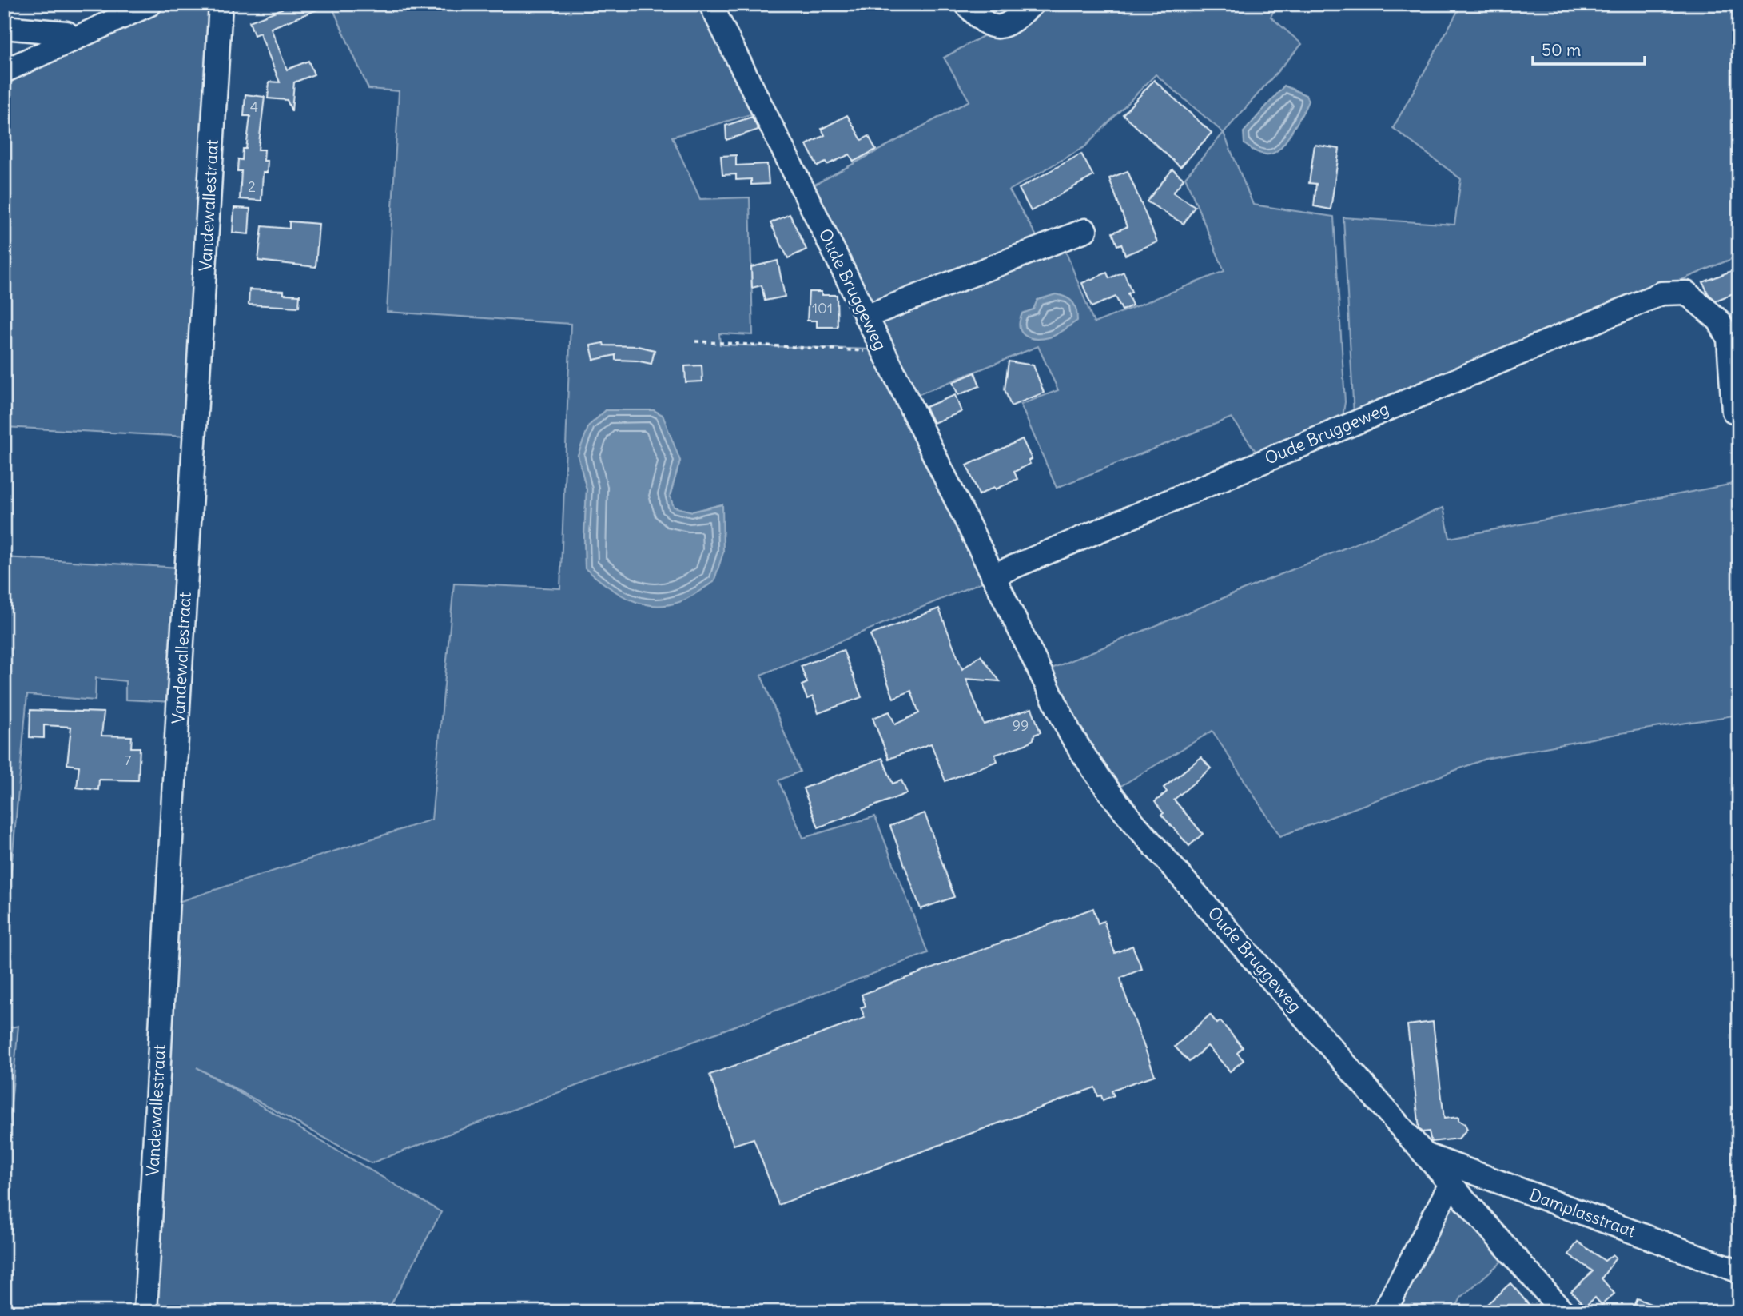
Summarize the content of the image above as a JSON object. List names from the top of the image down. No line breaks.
{"streets":{"street":["Vandewallestraat","Oude Bruggeweg","Damplasstraat"]},"crossings":[["Oude Bruggeweg","Damplasstraat"]],"house_numbers":["4","2","101","99","7"],"scale_bar":"50 m"}
